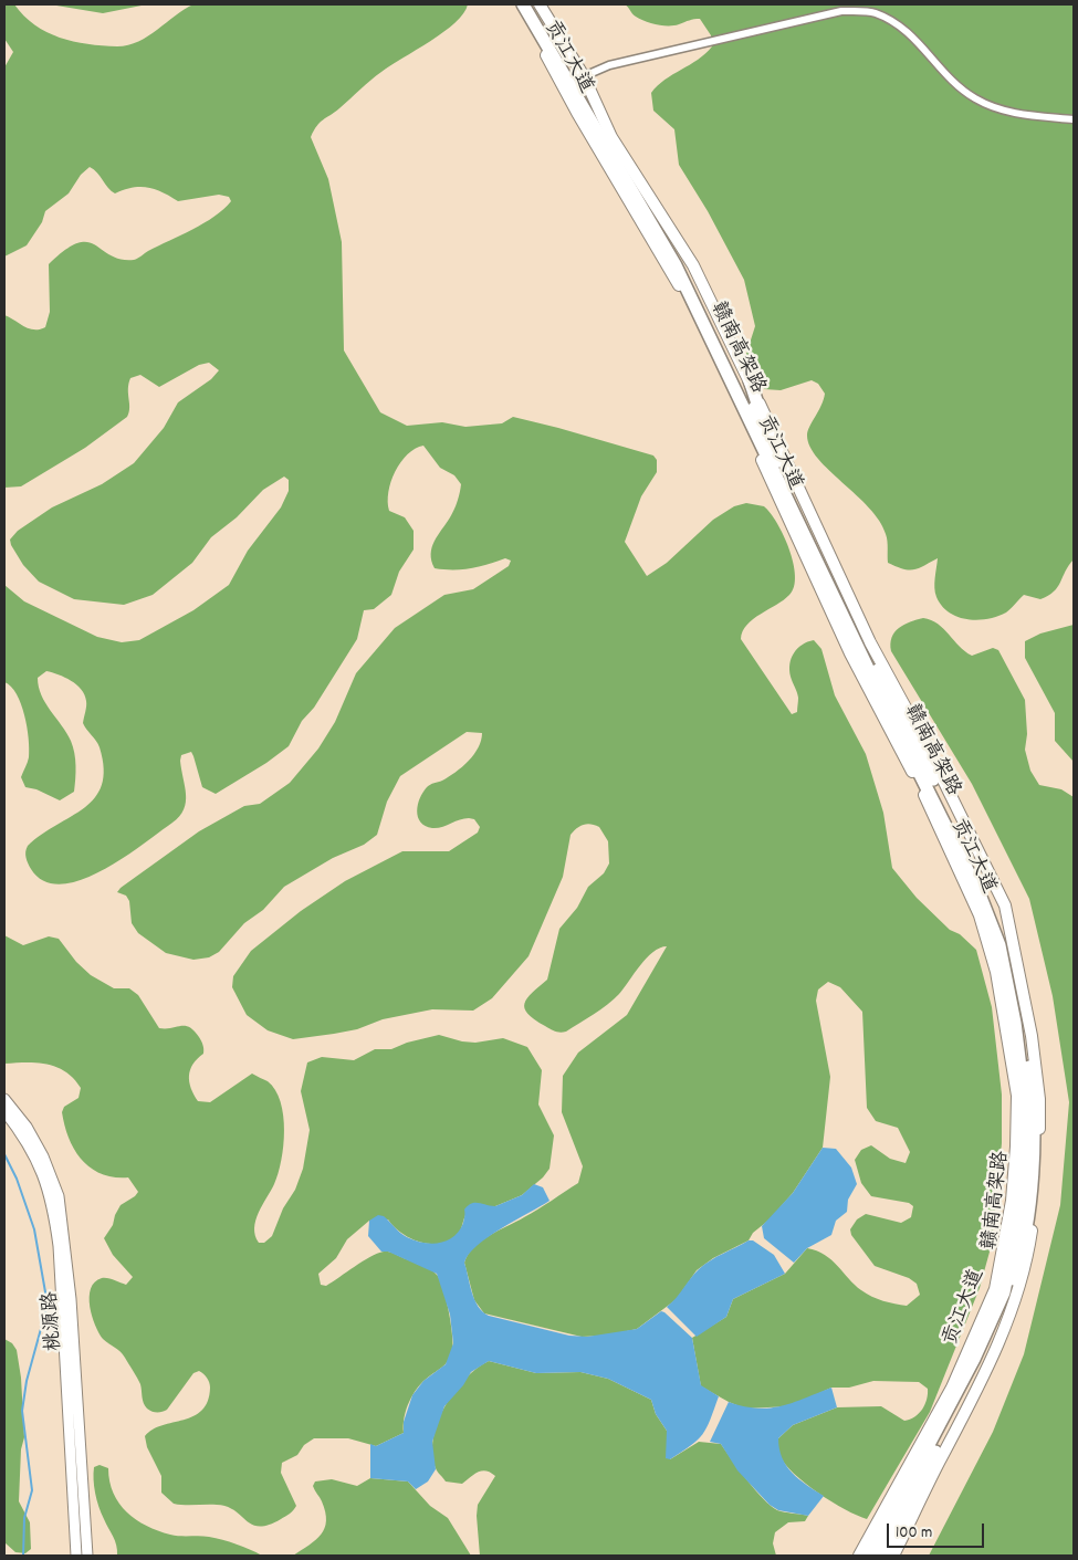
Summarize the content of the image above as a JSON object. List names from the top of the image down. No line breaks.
{"streets":{"highway":["赣南高架路"],"main road":["贡江大道","桃源路"]},"crossings":[["贡江大道","赣南高架路"]],"scale_bar":"100 m"}
